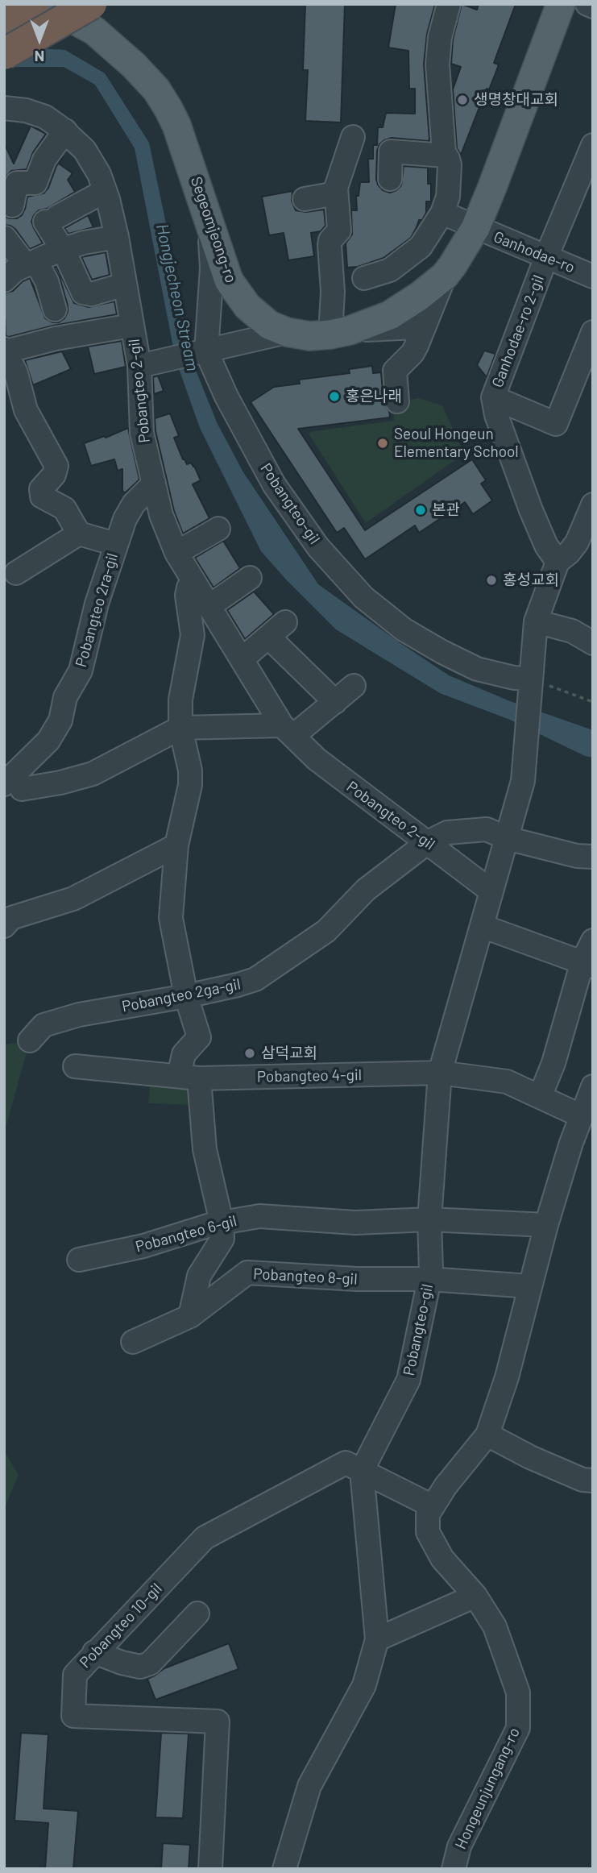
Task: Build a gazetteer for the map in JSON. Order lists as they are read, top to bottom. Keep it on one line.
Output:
{"streets":{"main road":["Segeomjeong-ro"],"street":["Ganhodae-ro","Ganhodae-ro 2-gil","Pobangteo 2-gil","Pobangteo-gil","Pobangteo 2ra-gil","Pobangteo 2ga-gil","Pobangteo 4-gil","Pobangteo 6-gil","Pobangteo 8-gil","Pobangteo 10-gil","Hongeunjungang-ro"]},"crossings":[["Segeomjeong-ro","Ganhodae-ro"],["Segeomjeong-ro","Pobangteo-gil"],["Ganhodae-ro","Ganhodae-ro 2-gil"],["Pobangteo 2-gil","Pobangteo-gil"],["Pobangteo 2-gil","Pobangteo 2ra-gil"],["Pobangteo 2-gil","Pobangteo 2ga-gil"],["Pobangteo-gil","Pobangteo 4-gil"],["Pobangteo-gil","Pobangteo 6-gil"],["Pobangteo-gil","Pobangteo 8-gil"],["Pobangteo-gil","Pobangteo 10-gil"]],"water":["Hongjecheon Stream"],"places":["생명창대교회","홍은나래","Seoul Hongeun Elementary School","본관","홍성교회","삼덕교회"],"north":"bottom"}
